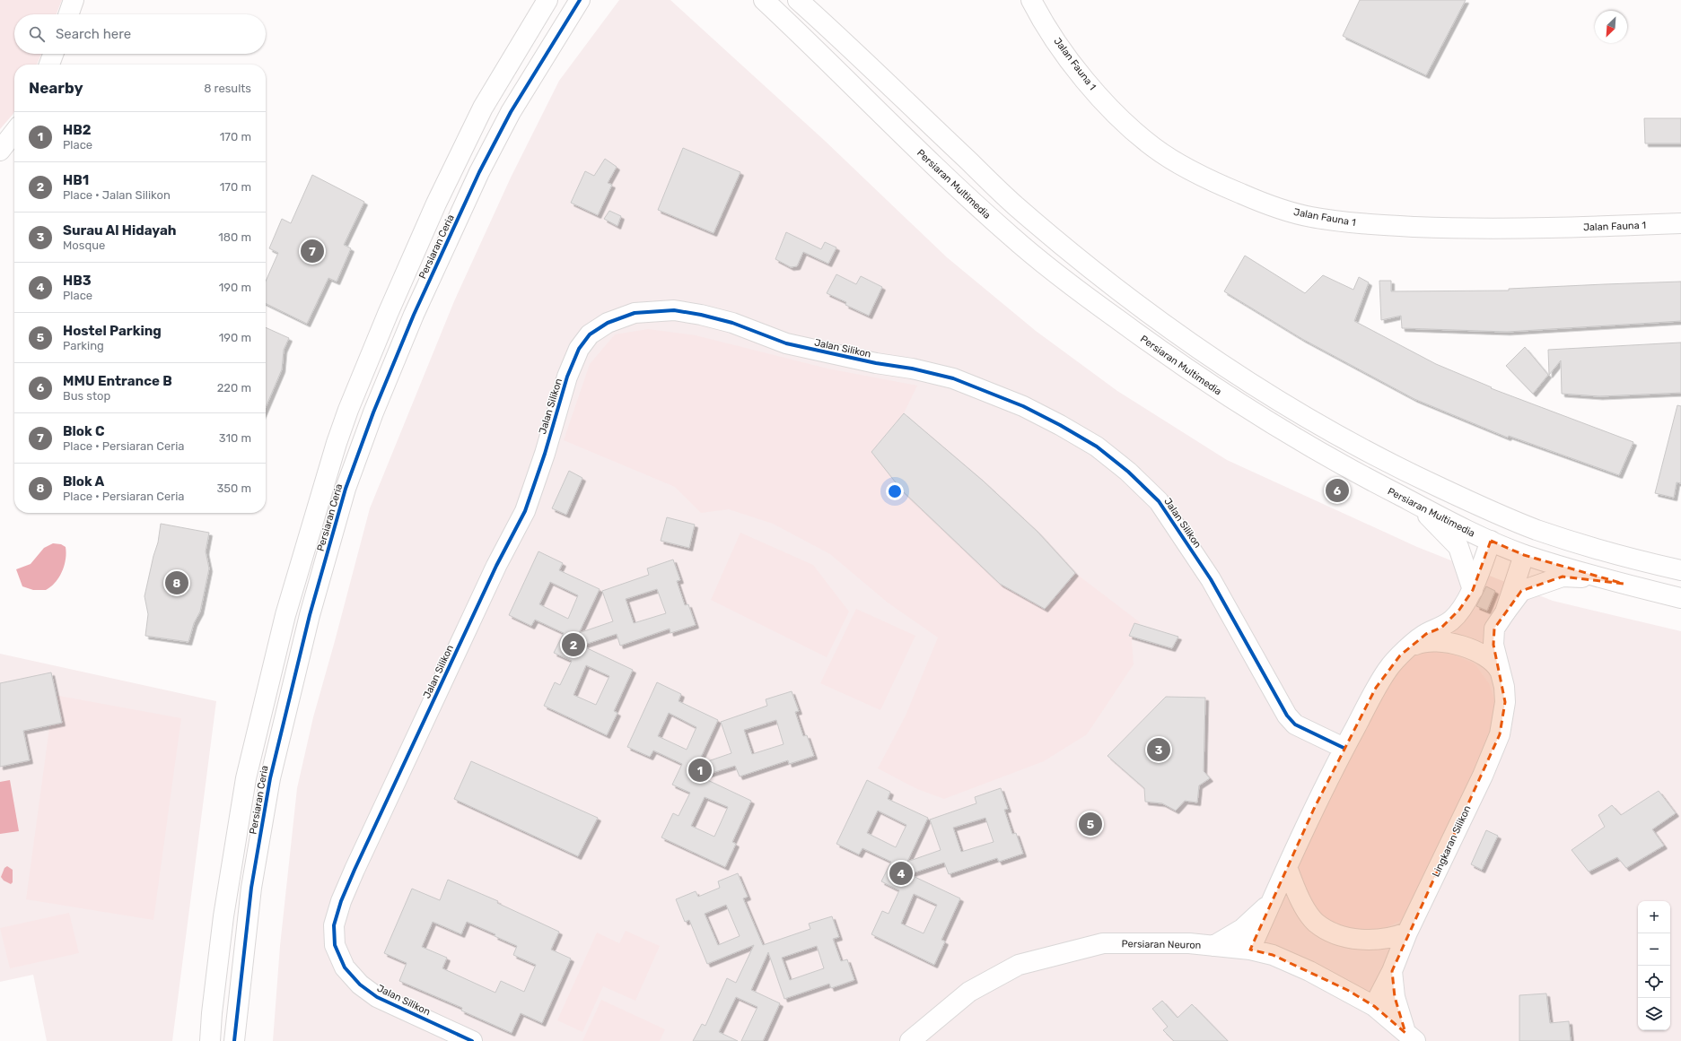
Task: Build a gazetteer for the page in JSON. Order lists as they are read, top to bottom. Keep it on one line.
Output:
{"streets":{"street":["Jalan Fauna 1","Persiaran Multimedia","Persiaran Ceria","Jalan Silikon","Lingkaran Silikon","Persiaran Neuron"]},"crossings":[["Persiaran Multimedia","Lingkaran Silikon"],["Lingkaran Silikon","Persiaran Neuron"]],"north":"bottom left","page":{"search":"Search here","heading":["Nearby","8 results"],"list":[{"mark":"1","name":"HB2","note":"Place","value":"170 m"},{"mark":"2","name":"HB1","note":"Place · Jalan Silikon","value":"170 m"},{"mark":"3","name":"Surau Al Hidayah","note":"Mosque","value":"180 m"},{"mark":"4","name":"HB3","note":"Place","value":"190 m"},{"mark":"5","name":"Hostel Parking","note":"Parking","value":"190 m"},{"mark":"6","name":"MMU Entrance B","note":"Bus stop","value":"220 m"},{"mark":"7","name":"Blok C","note":"Place · Persiaran Ceria","value":"310 m"},{"mark":"8","name":"Blok A","note":"Place · Persiaran Ceria","value":"350 m"}],"pins":["7","6","8","2","3","1","5","4"],"map_buttons":["+","−"]}}
